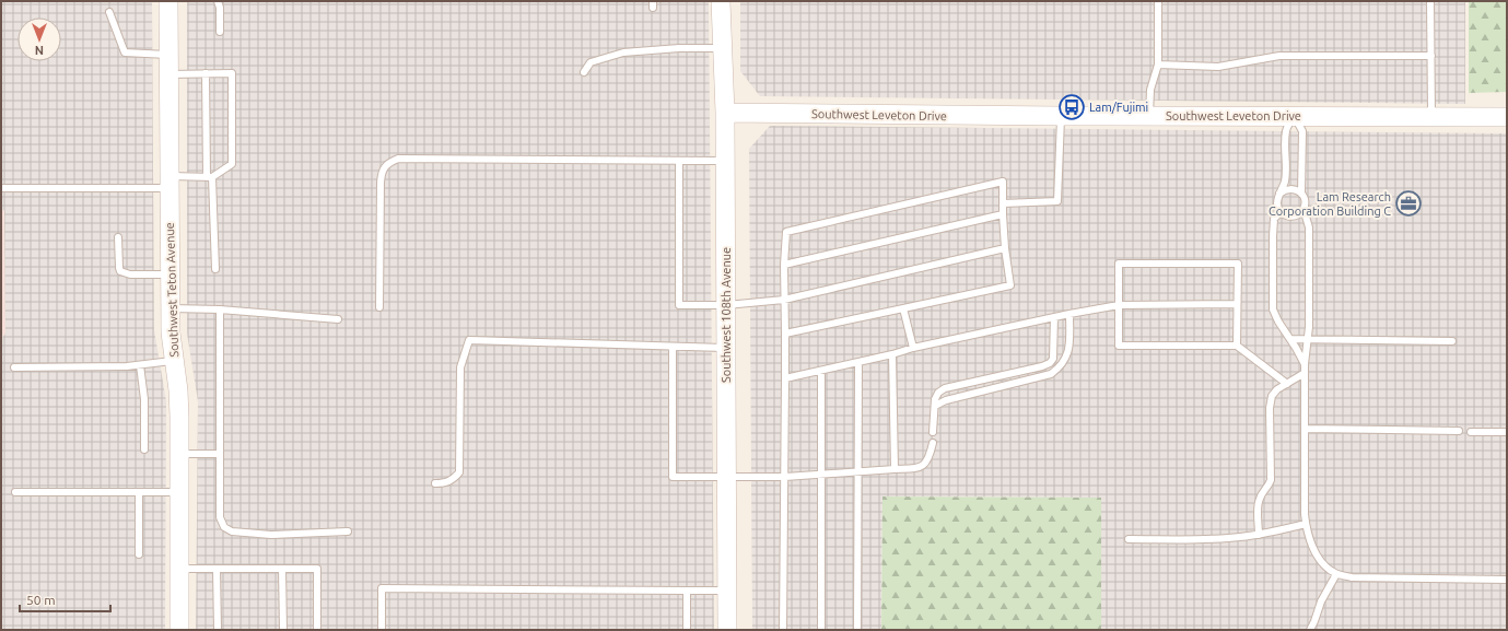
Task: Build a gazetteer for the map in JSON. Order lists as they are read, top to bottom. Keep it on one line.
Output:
{"streets":{"street":["Southwest Leveton Drive","Southwest Teton Avenue","Southwest 108th Avenue"]},"crossings":[["Southwest Leveton Drive","Southwest 108th Avenue"]],"places":{"bus stop":["Lam/Fujimi"],"office":["Lam Research Corporation Building C"]},"scale_bar":"50 m","north":"bottom"}
